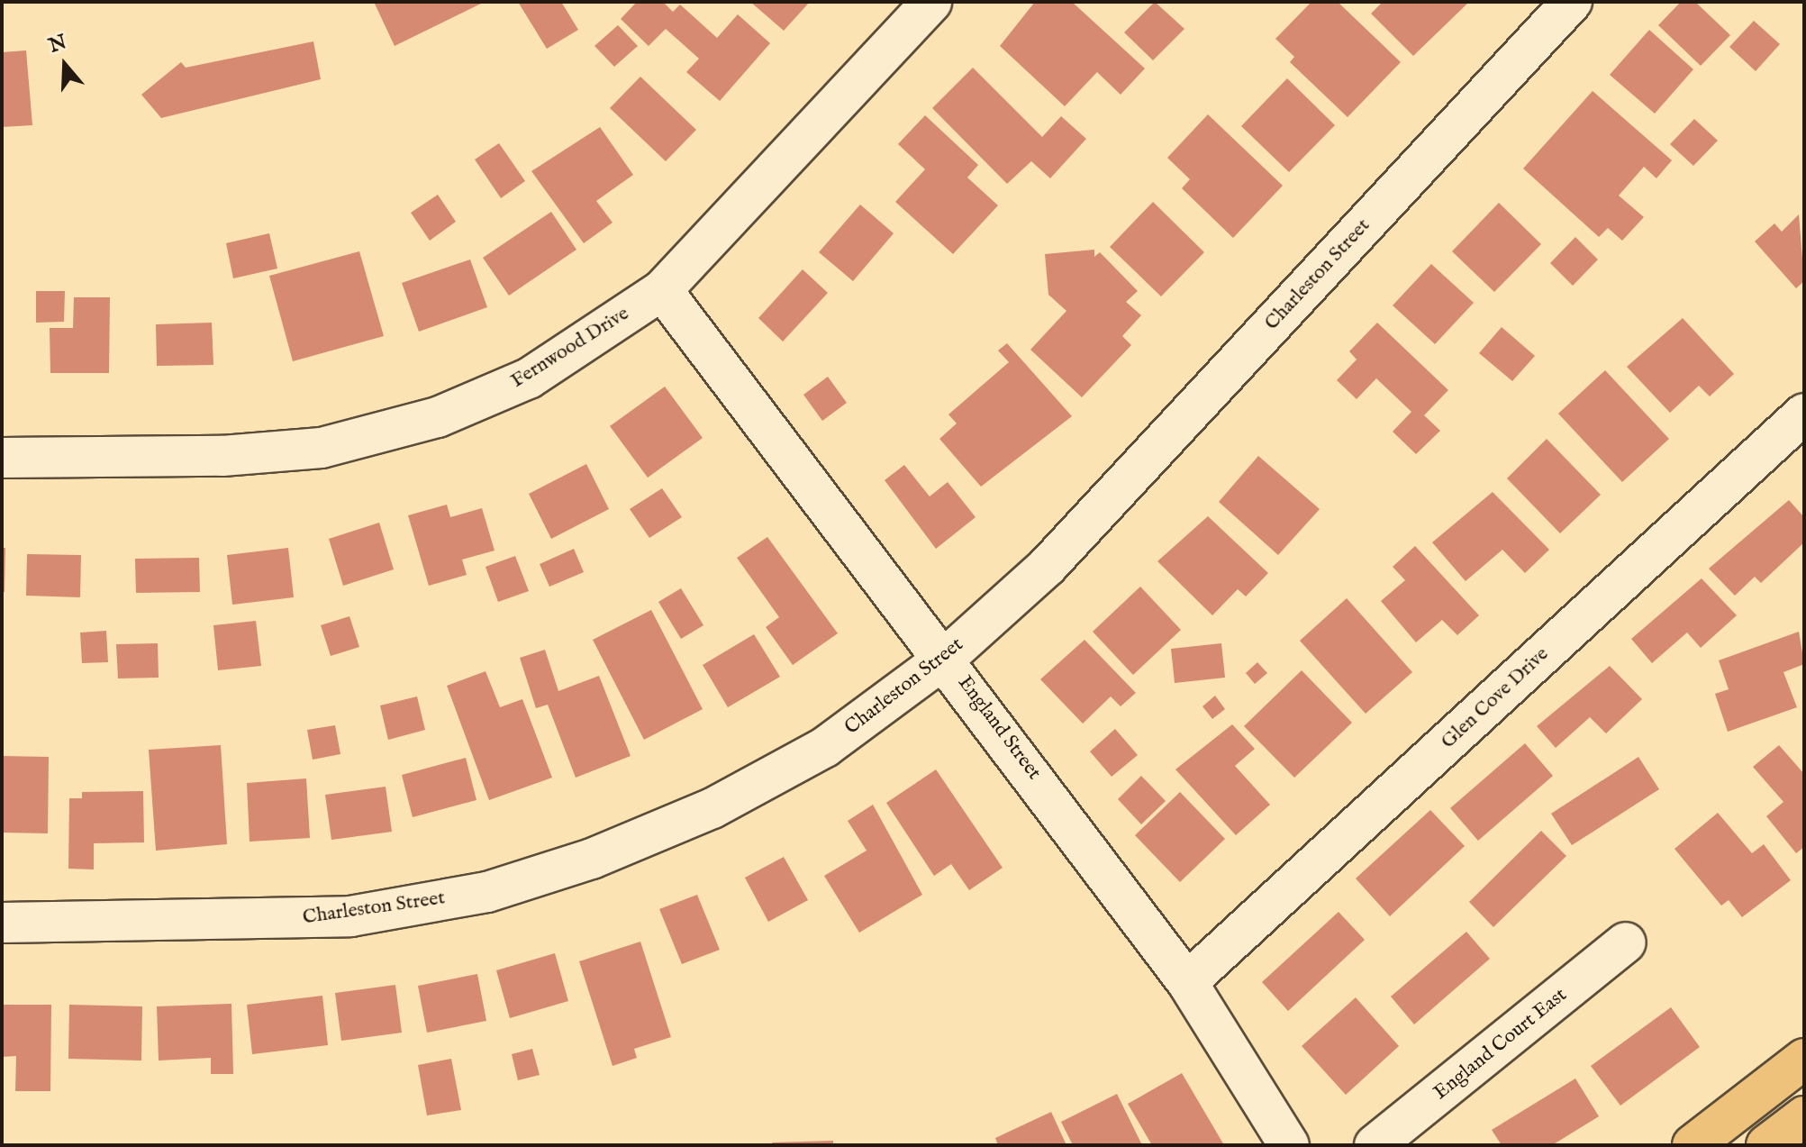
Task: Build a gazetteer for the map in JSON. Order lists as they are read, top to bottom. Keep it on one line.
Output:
{"streets":{"street":["Charleston Street","Fernwood Drive","Glen Cove Drive","England Street","England Court East"]},"crossings":[["Charleston Street","England Street"],["Fernwood Drive","England Street"],["Glen Cove Drive","England Street"]],"north":"top"}
